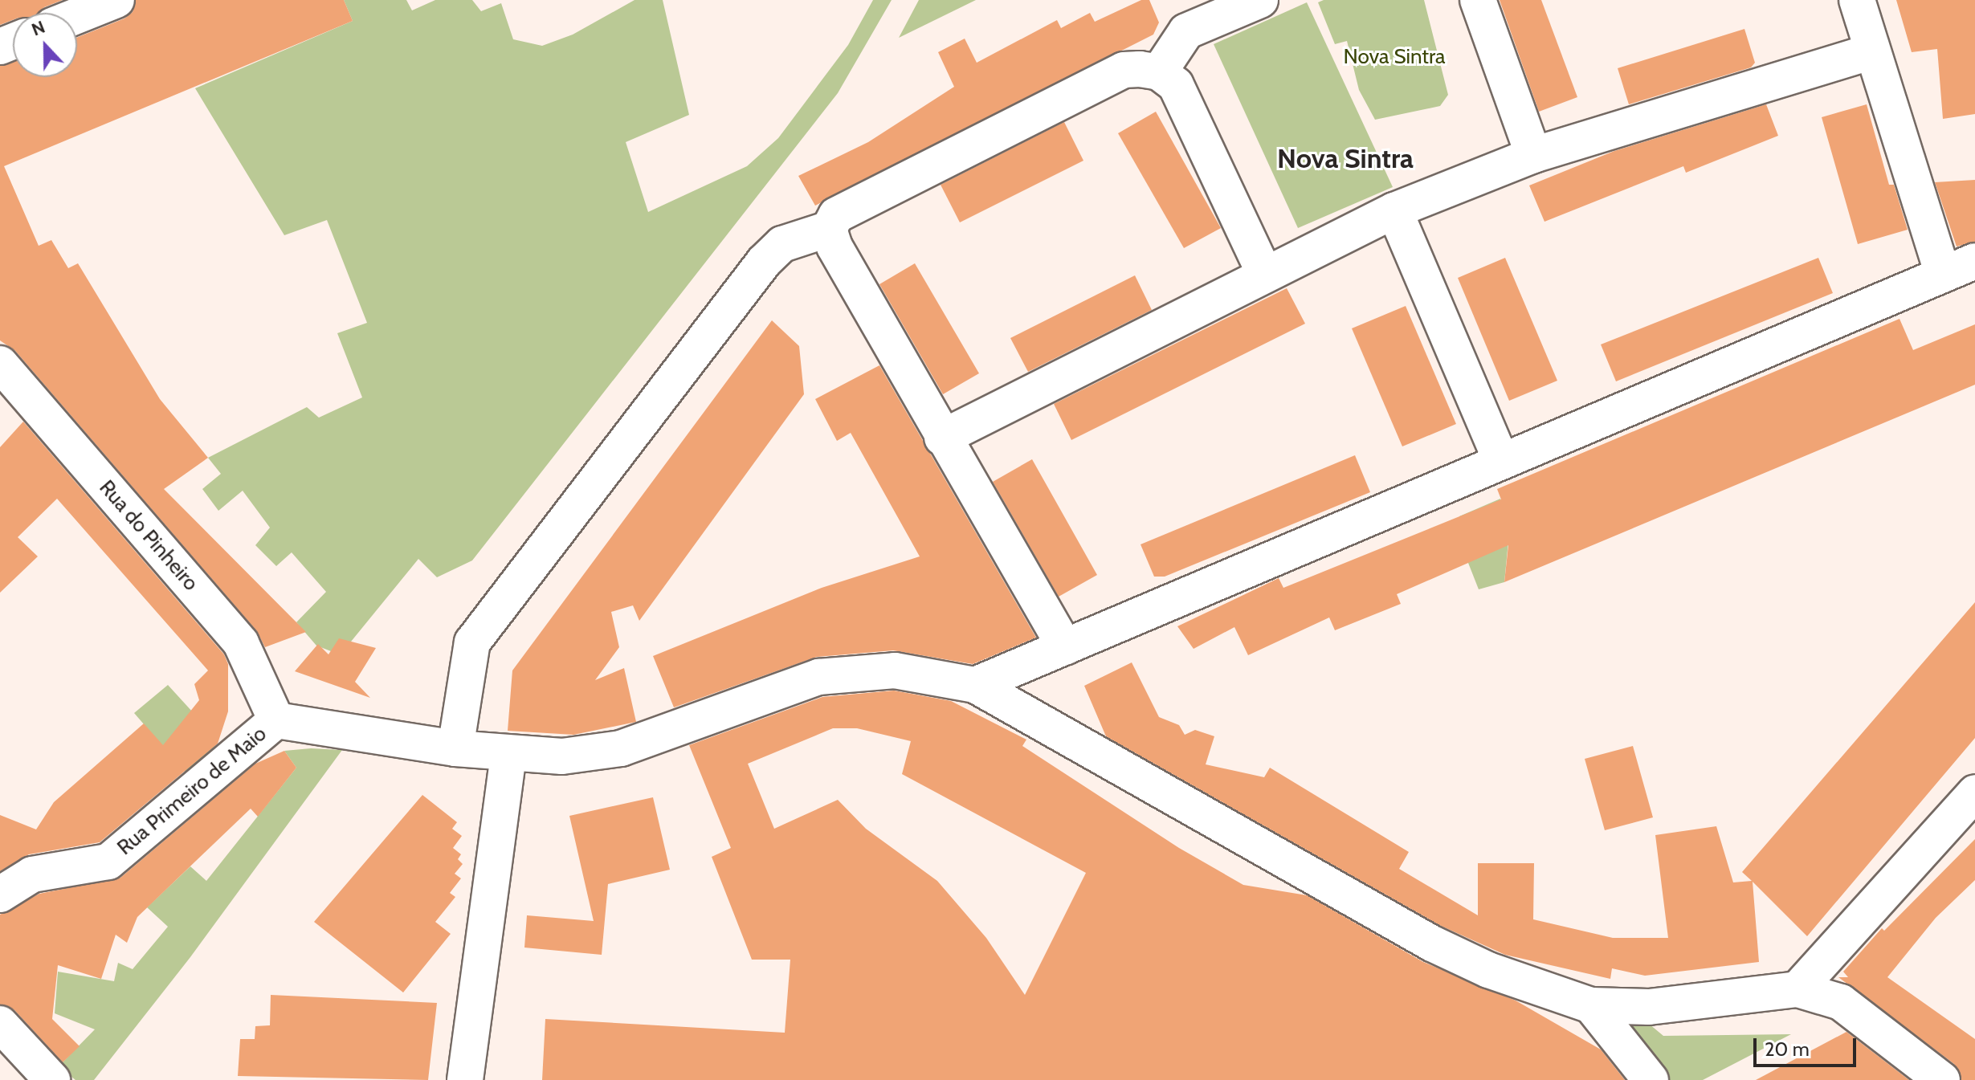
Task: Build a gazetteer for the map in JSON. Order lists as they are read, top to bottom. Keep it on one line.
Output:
{"streets":{"street":["Rua do Pinheiro","Rua Primeiro de Maio"]},"crossings":[["Rua do Pinheiro","Rua Primeiro de Maio"]],"districts":["Nova Sintra"],"parks":["Nova Sintra"],"scale_bar":"20 m","north":"top"}
